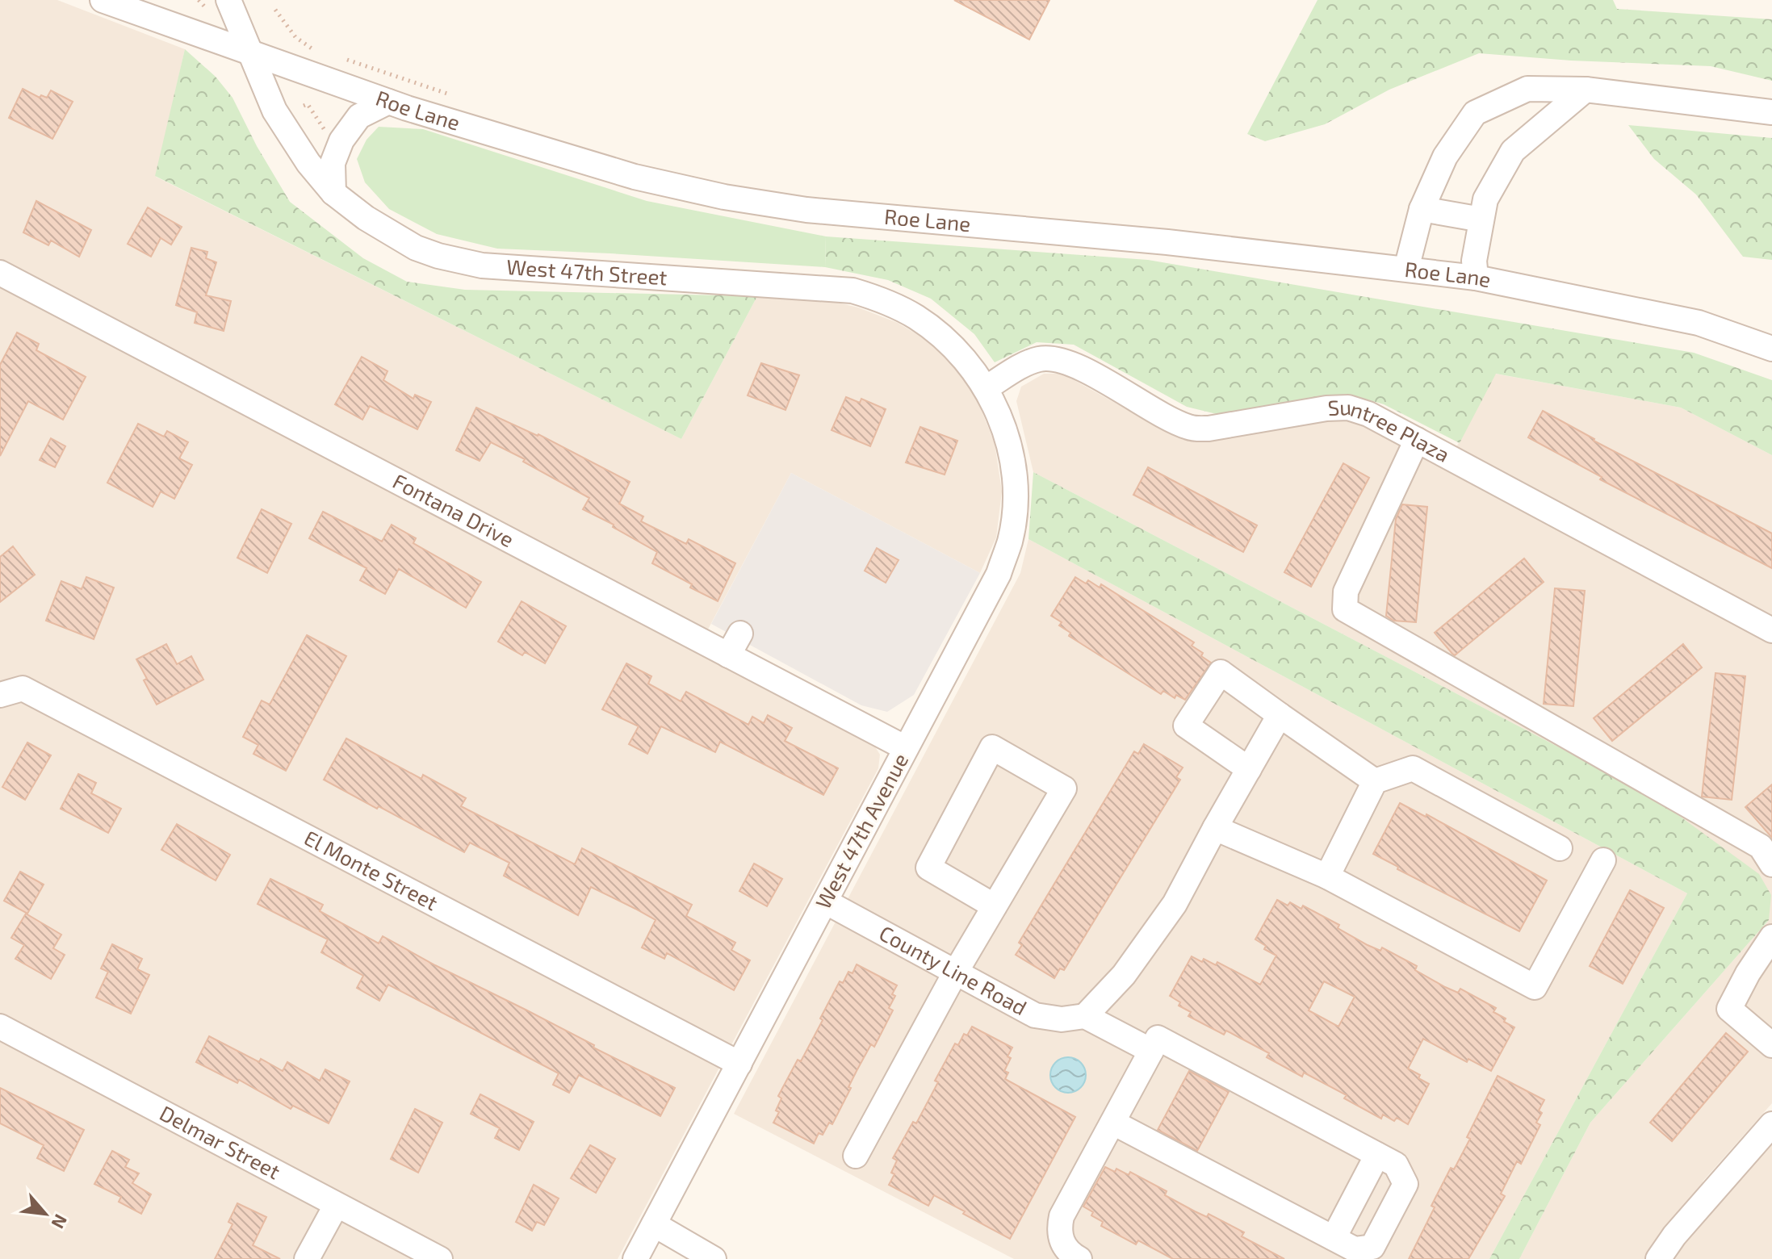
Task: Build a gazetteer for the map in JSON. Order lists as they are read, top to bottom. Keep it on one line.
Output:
{"streets":{"street":["Roe Lane","West 47th Street","Suntree Plaza","Fontana Drive","West 47th Avenue","El Monte Street","County Line Road","Delmar Street"]},"crossings":[["Roe Lane","West 47th Street"],["West 47th Street","Suntree Plaza"],["West 47th Street","West 47th Avenue"],["Suntree Plaza","West 47th Avenue"],["Fontana Drive","West 47th Avenue"],["West 47th Avenue","El Monte Street"],["West 47th Avenue","County Line Road"]],"north":"bottom right"}
